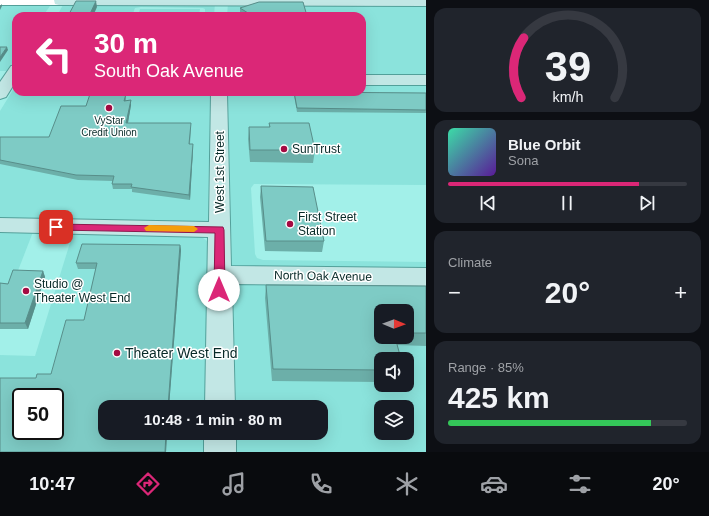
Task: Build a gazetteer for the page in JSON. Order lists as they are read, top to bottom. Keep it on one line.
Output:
{"streets":{"street":["West 1st Street","North Oak Avenue"]},"crossings":[["West 1st Street","North Oak Avenue"]],"places":["VyStar Credit Union","SunTrust","First Street Station","Studio @ Theater West End","Theater West End"],"north":"right","page":{"turn":["30 m","South Oak Avenue"],"song":["Blue Orbit","Sona"],"tile":["Climate",["Range · 85%","425 km"]],"heat":["−","20°","+"],"limit":"50","trip":"10:48 · 1 min · 80 m","tabs":["10:47","20°"],"gauge":["39","km/h"]}}
